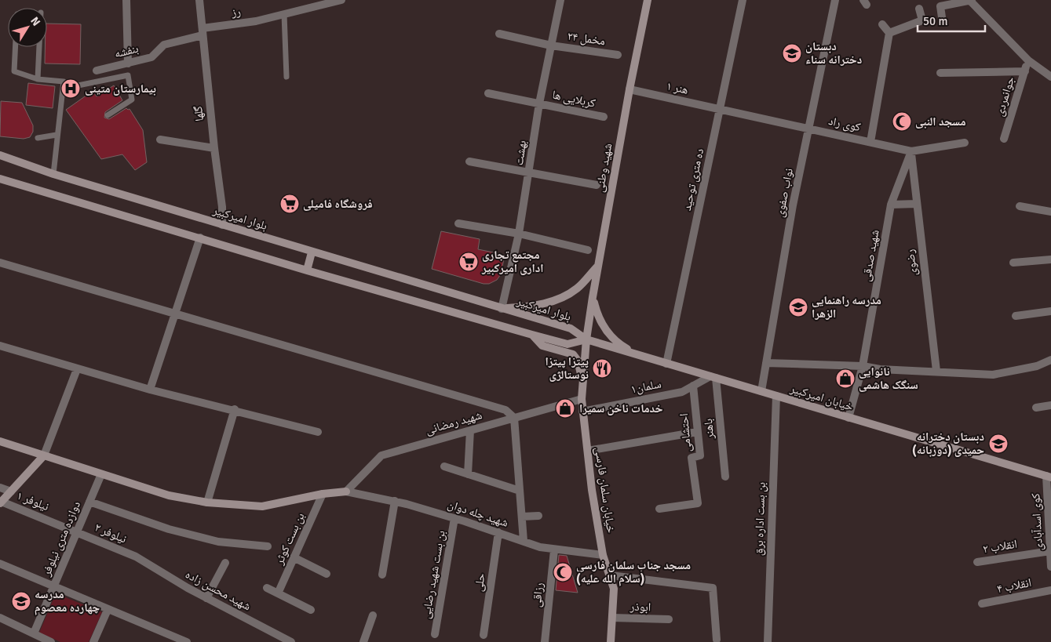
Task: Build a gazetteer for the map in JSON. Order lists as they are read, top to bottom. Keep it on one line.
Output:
{"streets":{"main road":["شهید وطنی","بلوار امیرکبیر","خیابان امیرکبیر","خیابان سلمان فارسی"],"street":["رز","مخمل ۲۴","بنفشه","هنر ۱","جوانمردی","کربلایی ها","گلها","کوی راد","بهشت","ده متری توحید","نواب صفوی","شهید صدقی","رضوی","سلمان۱","شهید رمضانی","باهنر","احتشامی","نیلوفر ۱","شهید چله دوان","بن بست اداره برق","کوی اسدآبادی","نیلوفر ۲","دوازده متری نیلوفر","بن بست کوثر","انقلاب ۲","بن بست شهید رضایی","حلی","انقلاب ۴","شهید محسن زاده","رزاقی","ابوذر"]},"crossings":[["رز","بنفشه"],["رز","گلها"],["مخمل ۲۴","بهشت"],["بنفشه","گلها"],["هنر ۱","کوی راد"],["هنر ۱","شهید وطنی"],["هنر ۱","ده متری توحید"],["کربلایی ها","بهشت"],["گلها","بلوار امیرکبیر"],["کوی راد","ده متری توحید"],["کوی راد","نواب صفوی"],["کوی راد","شهید صدقی"],["کوی راد","رضوی"],["بهشت","بلوار امیرکبیر"],["شهید وطنی","بلوار امیرکبیر"],["شهید وطنی","خیابان امیرکبیر"],["شهید وطنی","خیابان سلمان فارسی"],["ده متری توحید","خیابان امیرکبیر"],["نواب صفوی","خیابان امیرکبیر"],["بلوار امیرکبیر","خیابان امیرکبیر"],["بلوار امیرکبیر","خیابان سلمان فارسی"],["شهید صدقی","رضوی"],["شهید صدقی","خیابان امیرکبیر"],["سلمان۱","خیابان امیرکبیر"],["سلمان۱","باهنر"],["سلمان۱","احتشامی"],["سلمان۱","خیابان سلمان فارسی"],["خیابان امیرکبیر","باهنر"],["خیابان امیرکبیر","خیابان سلمان فارسی"],["خیابان امیرکبیر","بن بست اداره برق"],["خیابان امیرکبیر","کوی اسدآبادی"],["شهید رمضانی","خیابان سلمان فارسی"],["شهید رمضانی","شهید چله دوان"],["خیابان سلمان فارسی","شهید چله دوان"],["خیابان سلمان فارسی","ابوذر"],["نیلوفر ۱","نیلوفر ۲"],["نیلوفر ۱","دوازده متری نیلوفر"],["شهید چله دوان","بن بست شهید رضایی"],["شهید چله دوان","حلی"],["شهید چله دوان","رزاقی"],["کوی اسدآبادی","انقلاب ۲"],["نیلوفر ۲","دوازده متری نیلوفر"],["نیلوفر ۲","شهید محسن زاده"]],"places":{"school or university":["دبستان دخترانه سناء","مدرسه راهنمایی الزهرا","دبستان دخترانه حمیدی (دوزبانه)","مدرسه چهارده معصوم"],"hospital":["بیمارستان متینی"],"mosque":["مسجد النبی","مسجد جناب سلمان فارسی (سلام الله علیه)"],"supermarket":["فروشگاه فامیلی","مجتمع تجاری اداری امیرکبیر"],"restaurant":["پیتزا پیتزا نوستالژی"],"shop":["نانوایی سنگک هاشمی","خدمات ناخن سمیرا"]},"scale_bar":"50 m","north":"top right"}
